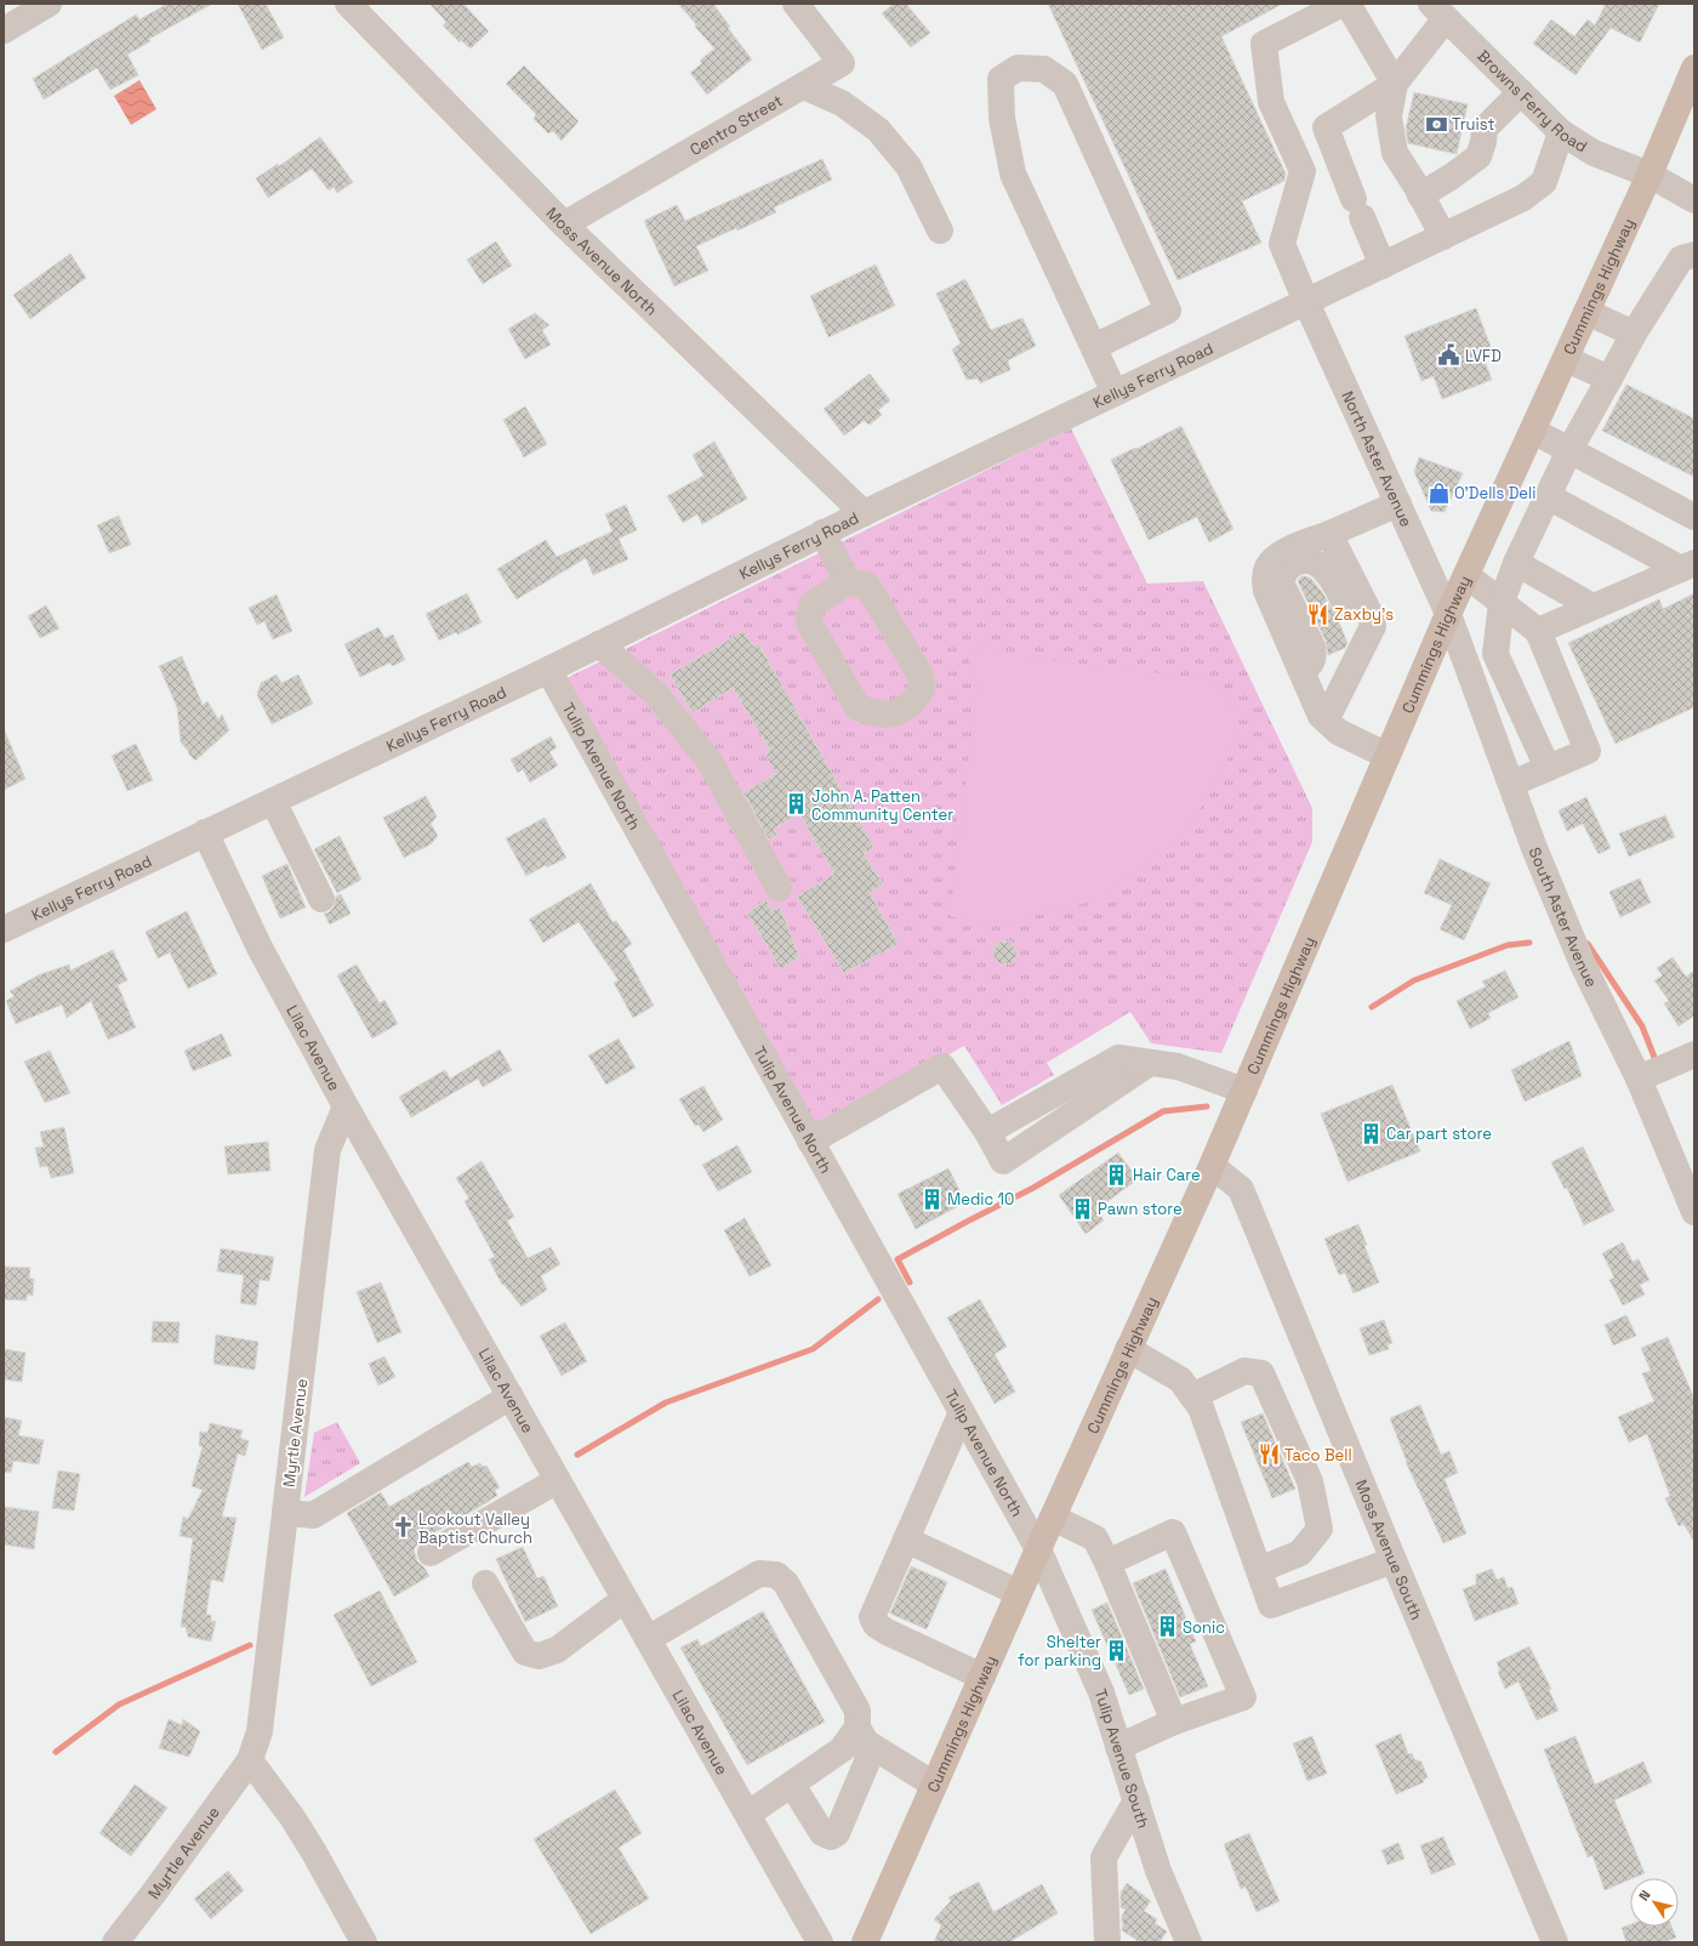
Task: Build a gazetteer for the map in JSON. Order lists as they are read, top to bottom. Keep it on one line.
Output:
{"streets":{"main road":["Cummings Highway"],"street":["Browns Ferry Road","Centro Street","Moss Avenue North","Kellys Ferry Road","North Aster Avenue","Tulip Avenue North","South Aster Avenue","Lilac Avenue","Myrtle Avenue","Moss Avenue South","Tulip Avenue South"]},"crossings":[["Browns Ferry Road","Cummings Highway"],["Browns Ferry Road","Kellys Ferry Road"],["Centro Street","Moss Avenue North"],["Moss Avenue North","Kellys Ferry Road"],["Cummings Highway","North Aster Avenue"],["Cummings Highway","Tulip Avenue North"],["Cummings Highway","South Aster Avenue"],["Cummings Highway","Moss Avenue South"],["Cummings Highway","Tulip Avenue South"],["Kellys Ferry Road","North Aster Avenue"],["Kellys Ferry Road","Tulip Avenue North"],["Kellys Ferry Road","Lilac Avenue"],["North Aster Avenue","South Aster Avenue"],["Tulip Avenue North","Tulip Avenue South"],["Lilac Avenue","Myrtle Avenue"]],"places":{"bank":["Truist"],"public building":["LVFD"],"shop":["O'Dells Deli"],"restaurant":["Zaxby's","Taco Bell"],"building":["John A. Patten Community Center","Car part store","Hair Care","Medic 10","Pawn store","Sonic","Shelter for parking"],"church":["Lookout Valley Baptist Church"]},"north":"top left"}
